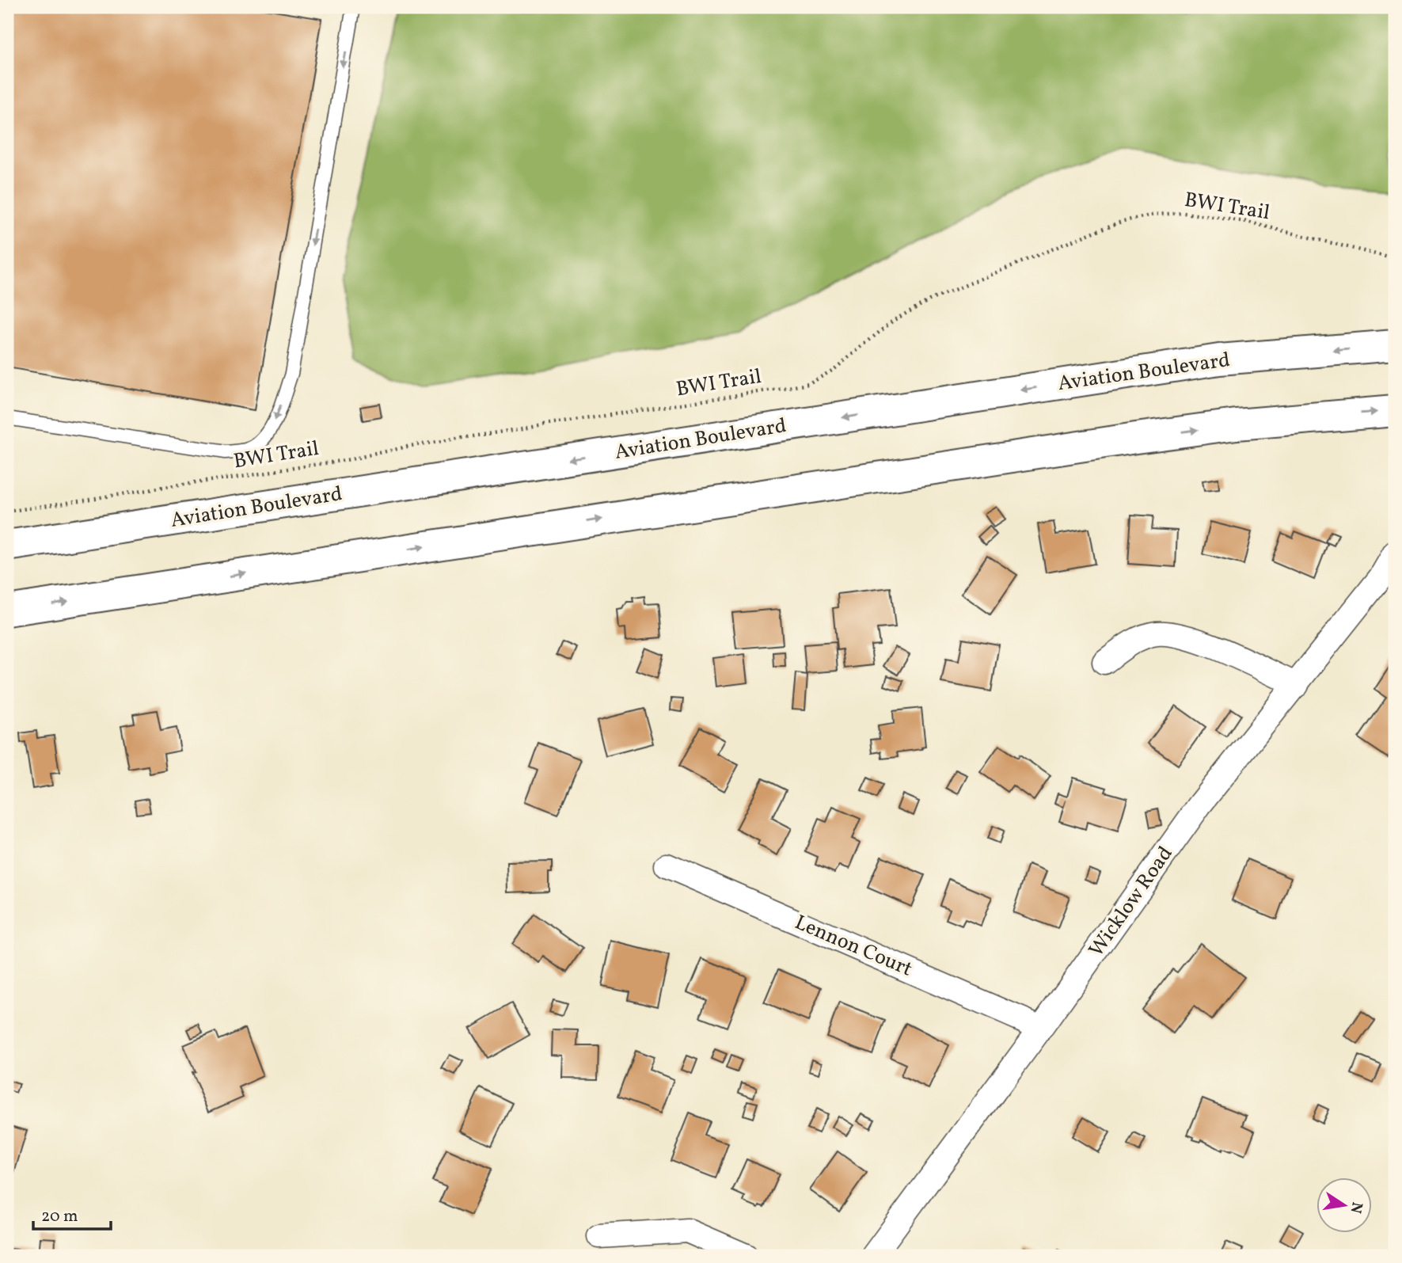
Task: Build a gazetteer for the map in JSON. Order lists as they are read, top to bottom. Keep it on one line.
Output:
{"streets":{"main road":["Aviation Boulevard"],"street":["Wicklow Road","Lennon Court"],"path":["BWI Trail"]},"crossings":[["Wicklow Road","Lennon Court"]],"scale_bar":"20 m","north":"right"}
